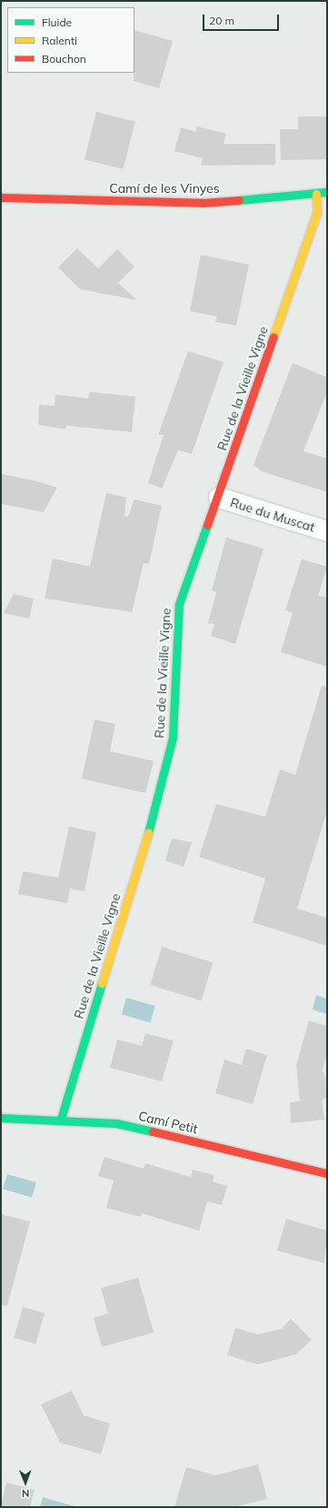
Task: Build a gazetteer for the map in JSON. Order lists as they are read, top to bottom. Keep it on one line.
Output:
{"streets":{"street":["Camí de les Vinyes","Rue de la Vieille Vigne","Rue du Muscat","Camí Petit"]},"crossings":[["Camí de les Vinyes","Rue de la Vieille Vigne"],["Rue de la Vieille Vigne","Rue du Muscat"],["Rue de la Vieille Vigne","Camí Petit"]],"legend":["Fluide","Ralenti","Bouchon"],"scale_bar":"20 m","north":"bottom"}
